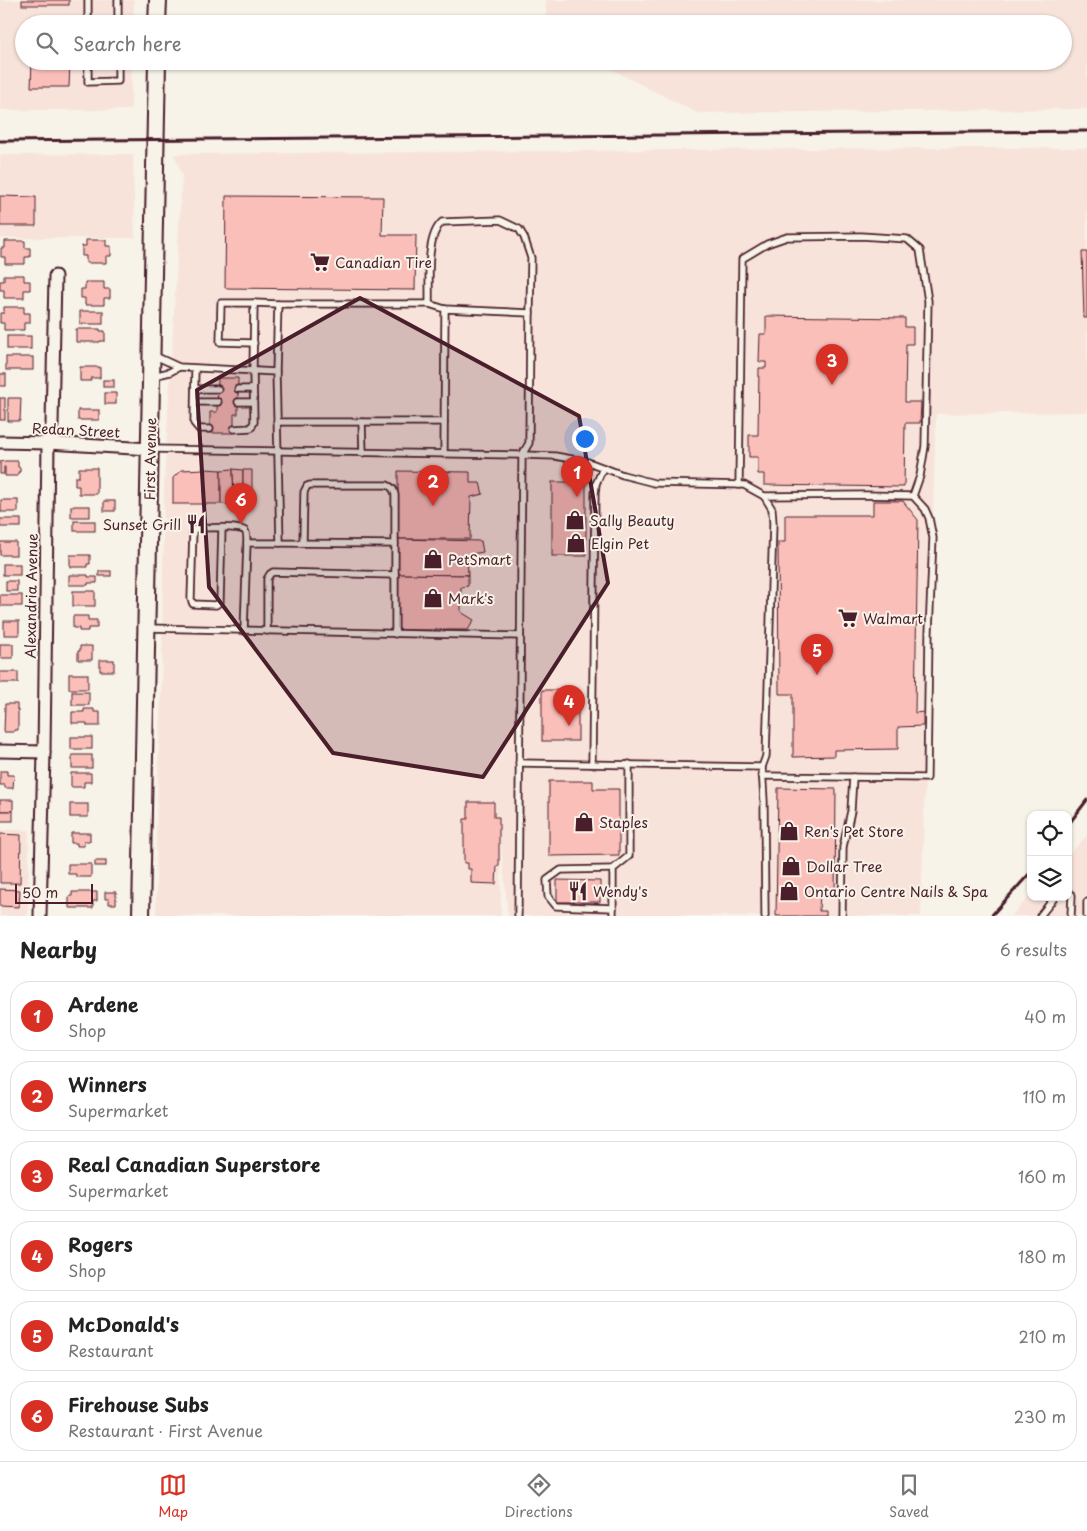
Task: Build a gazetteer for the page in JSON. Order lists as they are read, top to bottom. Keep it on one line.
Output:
{"streets":{"main road":["First Avenue"],"street":["Redan Street","Alexandria Avenue"]},"crossings":[["Redan Street","First Avenue"],["Redan Street","Alexandria Avenue"]],"places":{"supermarket":["Canadian Tire","Walmart"],"shop":["Sally Beauty","Elgin Pet","PetSmart","Mark's","Staples","Ren's Pet Store","Dollar Tree","Ontario Centre Nails & Spa"],"restaurant":["Sunset Grill","Wendy's"]},"scale_bar":"50 m","page":{"search":"Search here","pins":["3","1","2","6","5","4"],"scale":"50 m","heading":["Nearby","6 results"],"list":[{"mark":"1","name":"Ardene","note":"Shop","value":"40 m"},{"mark":"2","name":"Winners","note":"Supermarket","value":"110 m"},{"mark":"3","name":"Real Canadian Superstore","note":"Supermarket","value":"160 m"},{"mark":"4","name":"Rogers","note":"Shop","value":"180 m"},{"mark":"5","name":"McDonald's","note":"Restaurant","value":"210 m"},{"mark":"6","name":"Firehouse Subs","note":"Restaurant · First Avenue","value":"230 m"}],"nav":["Map","Directions","Saved"]}}
